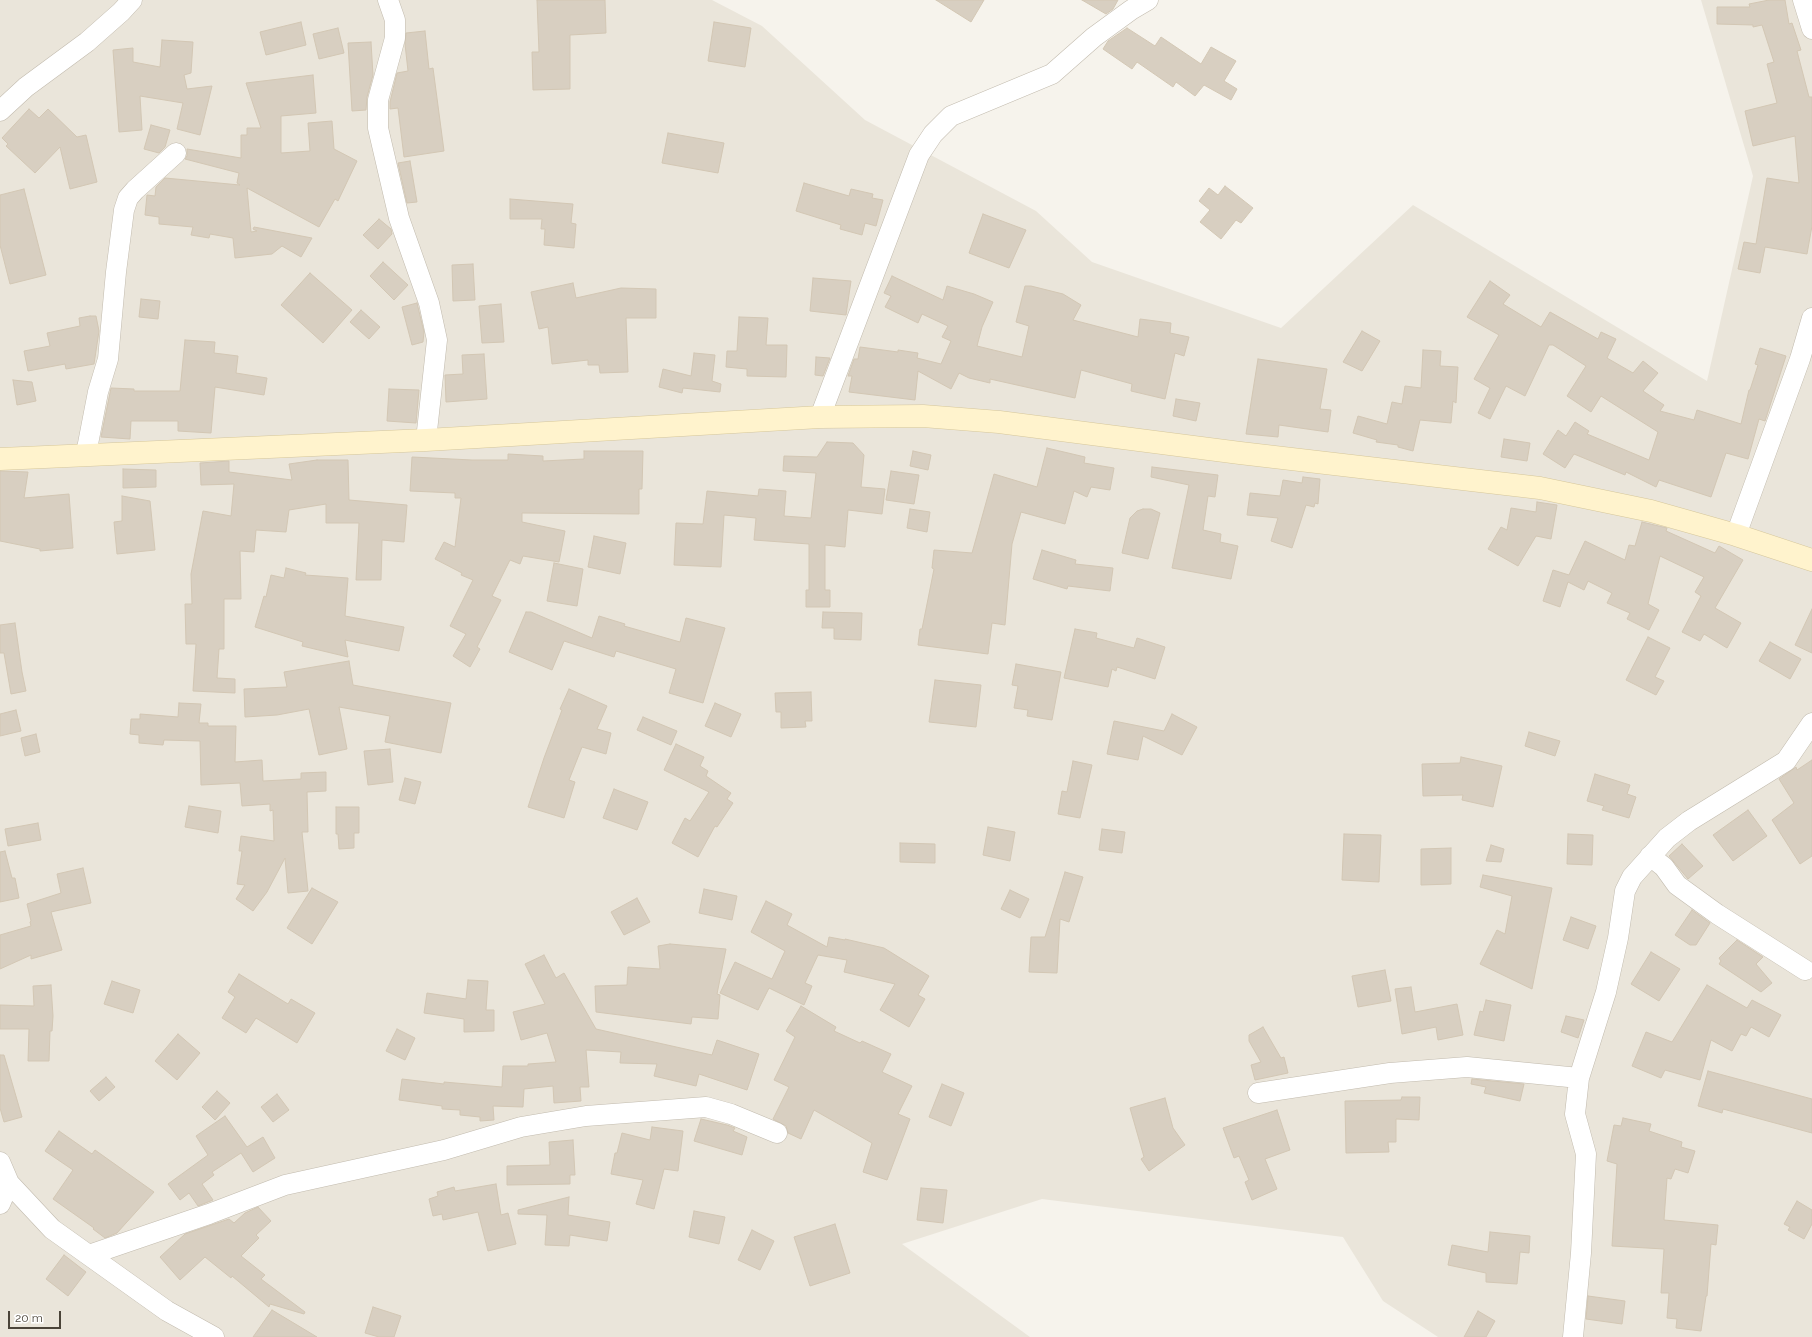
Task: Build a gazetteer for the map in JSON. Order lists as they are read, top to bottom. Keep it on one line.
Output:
{"scale_bar":"20 m"}
